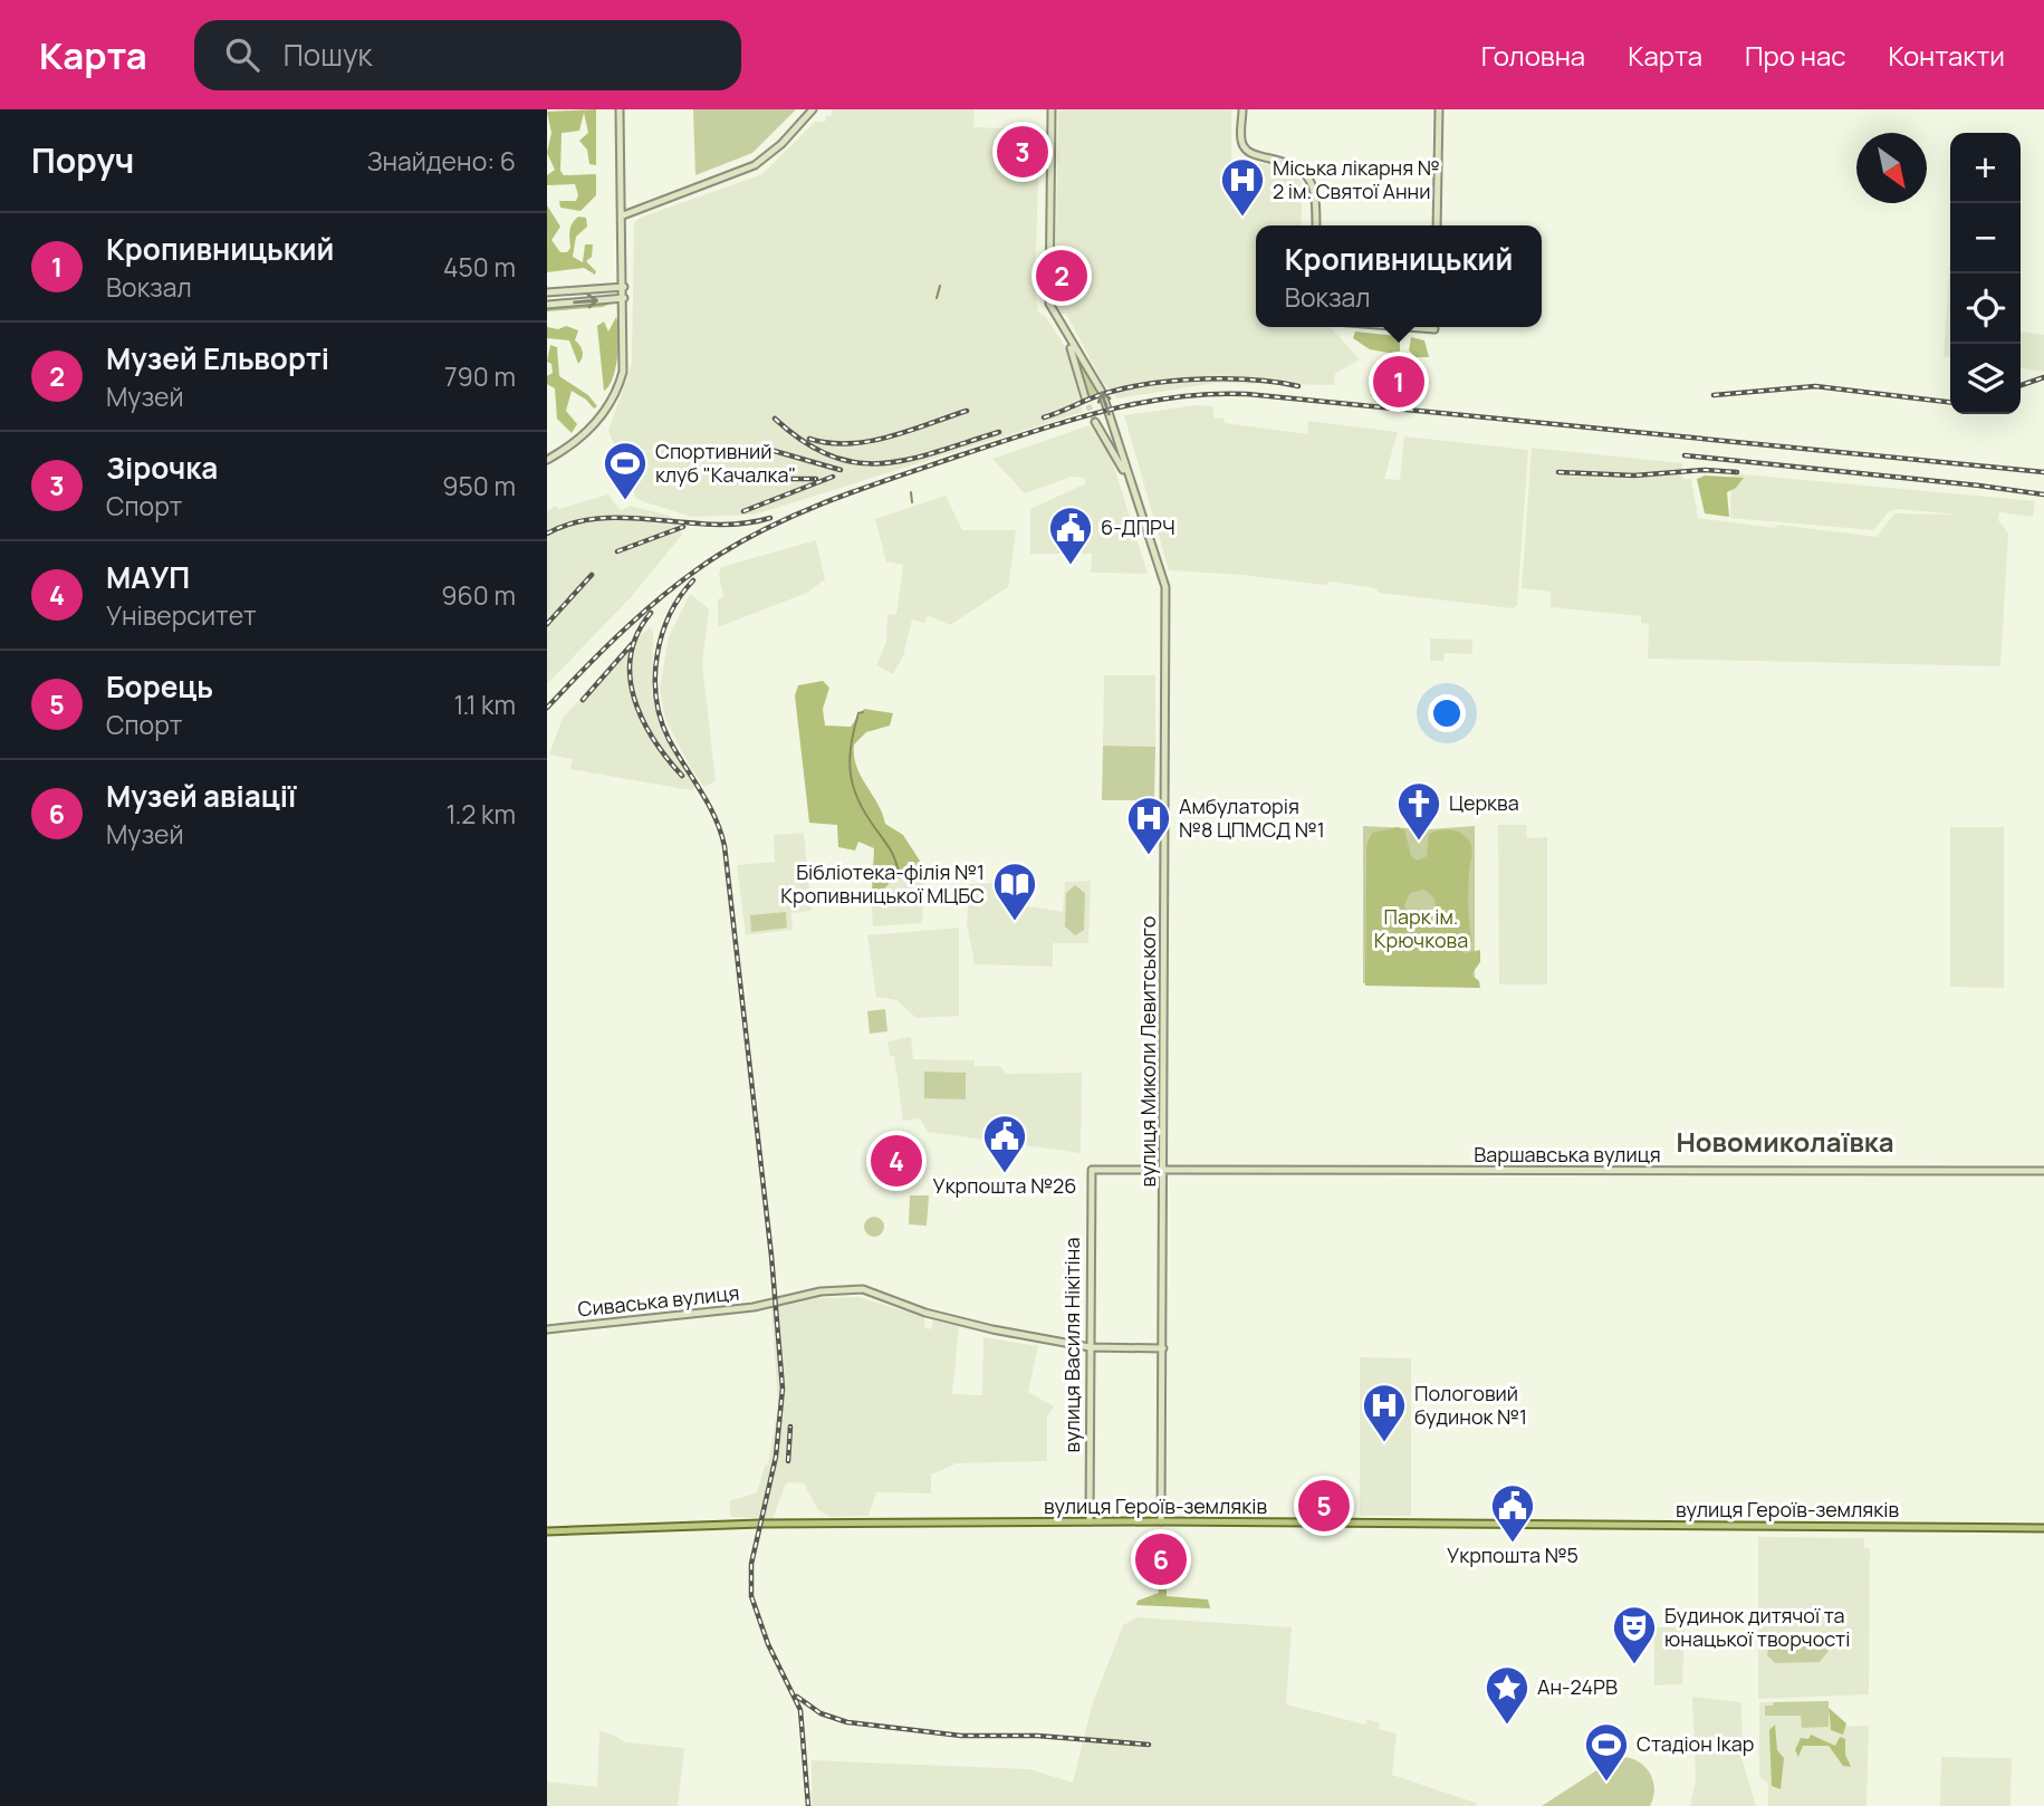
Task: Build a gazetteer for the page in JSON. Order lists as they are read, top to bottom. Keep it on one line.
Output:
{"streets":{"main road":["вулиця Героїв-земляків"],"street":["вулиця Миколи Левитського","Варшавська вулиця","Сиваська вулиця","вулиця Василя Нікітіна"]},"crossings":[["вулиця Миколи Левитського","Варшавська вулиця"],["вулиця Миколи Левитського","Сиваська вулиця"],["вулиця Миколи Левитського","вулиця Героїв-земляків"],["Варшавська вулиця","вулиця Василя Нікітіна"],["Сиваська вулиця","вулиця Василя Нікітіна"],["вулиця Василя Нікітіна","вулиця Героїв-земляків"]],"districts":["Новомиколаївка"],"parks":["Парк ім. Крючкова"],"places":{"hospital":["Міська лікарня № 2 ім. Святої Анни","Амбулаторія №8 ЦПМСД №1","Пологовий будинок №1"],"sports":["Спортивний клуб \"Качалка\"","Стадіон Ікар"],"public building":["6-ДПРЧ","Укрпошта №26","Укрпошта №5"],"church":["Церква"],"library":["Бібліотека-філія №1 Кропивницької МЦБС"],"theatre":["Будинок дитячої та юнацької творчості"],"place":["Ан-24РВ"]},"north":"bottom right","page":{"header":"Карта","search":"Пошук","nav":["Головна","Карта","Про нас","Контакти"],"heading":["Поруч","Знайдено: 6"],"pins":["3","2","1","4","5","6"],"map_buttons":["+","−"],"list":[{"mark":"1","name":"Кропивницький","note":"Вокзал","value":"450 m"},{"mark":"2","name":"Музей Ельворті","note":"Музей","value":"790 m"},{"mark":"3","name":"Зірочка","note":"Спорт","value":"950 m"},{"mark":"4","name":"МАУП","note":"Університет","value":"960 m"},{"mark":"5","name":"Борець","note":"Спорт","value":"1.1 km"},{"mark":"6","name":"Музей авіації","note":"Музей","value":"1.2 km"}],"popup":["Кропивницький","Вокзал"]}}
